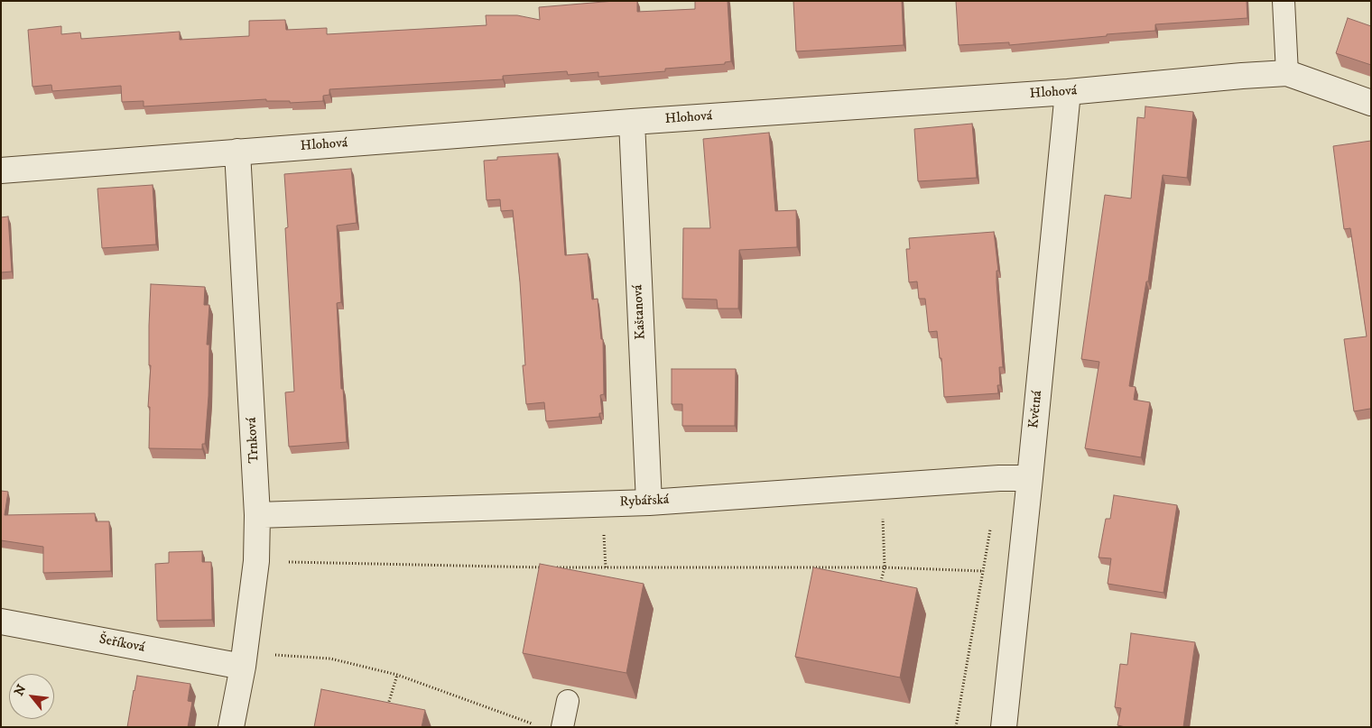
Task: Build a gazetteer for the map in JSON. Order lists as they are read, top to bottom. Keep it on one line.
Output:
{"streets":{"street":["Hlohová","Kaštanová","Květná","Trnková","Rybářská","Šeříková"]},"crossings":[["Hlohová","Kaštanová"],["Hlohová","Květná"],["Hlohová","Trnková"],["Kaštanová","Rybářská"],["Květná","Rybářská"],["Trnková","Rybářská"],["Trnková","Šeříková"]],"north":"top left"}
